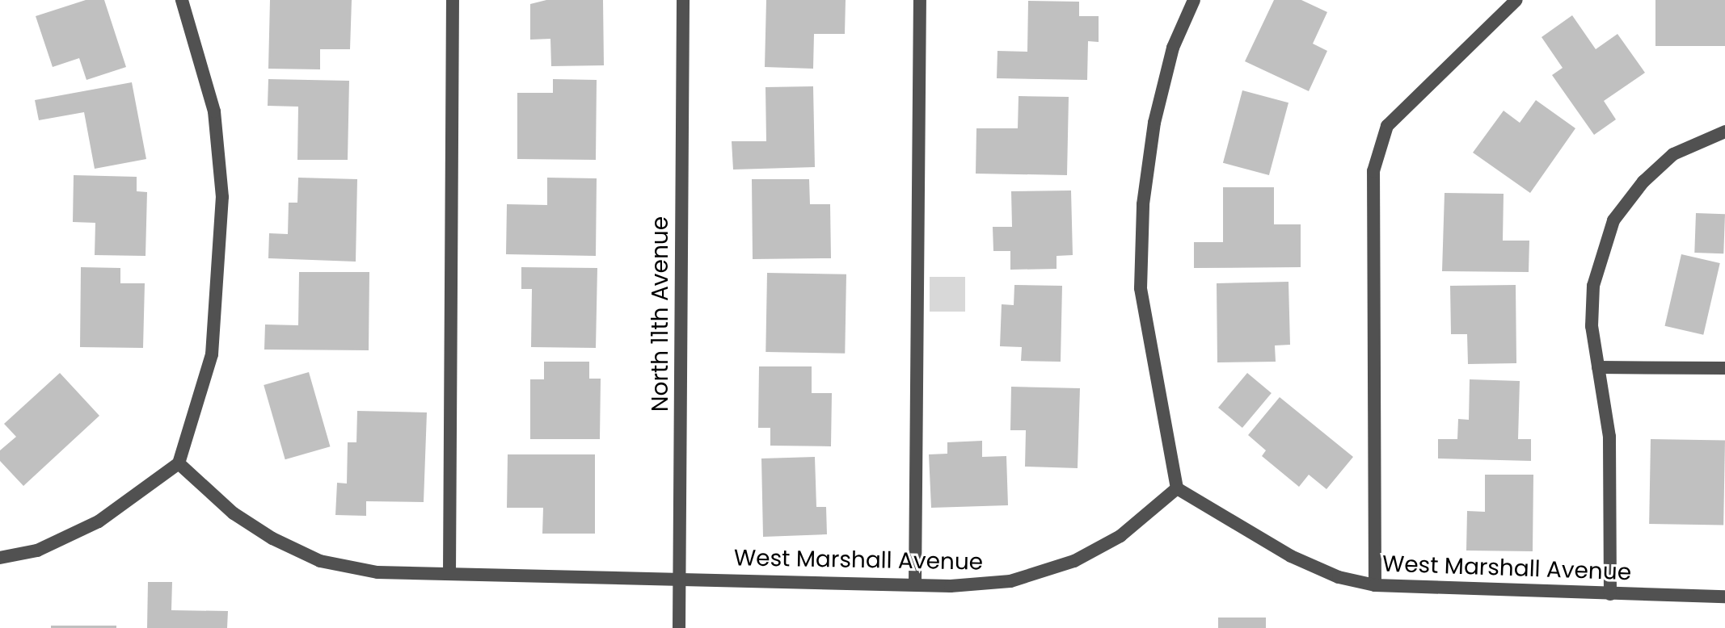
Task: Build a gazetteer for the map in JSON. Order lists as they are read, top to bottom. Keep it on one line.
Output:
{"streets":{"street":["North 11th Avenue","West Marshall Avenue"]},"crossings":[["North 11th Avenue","West Marshall Avenue"]]}
